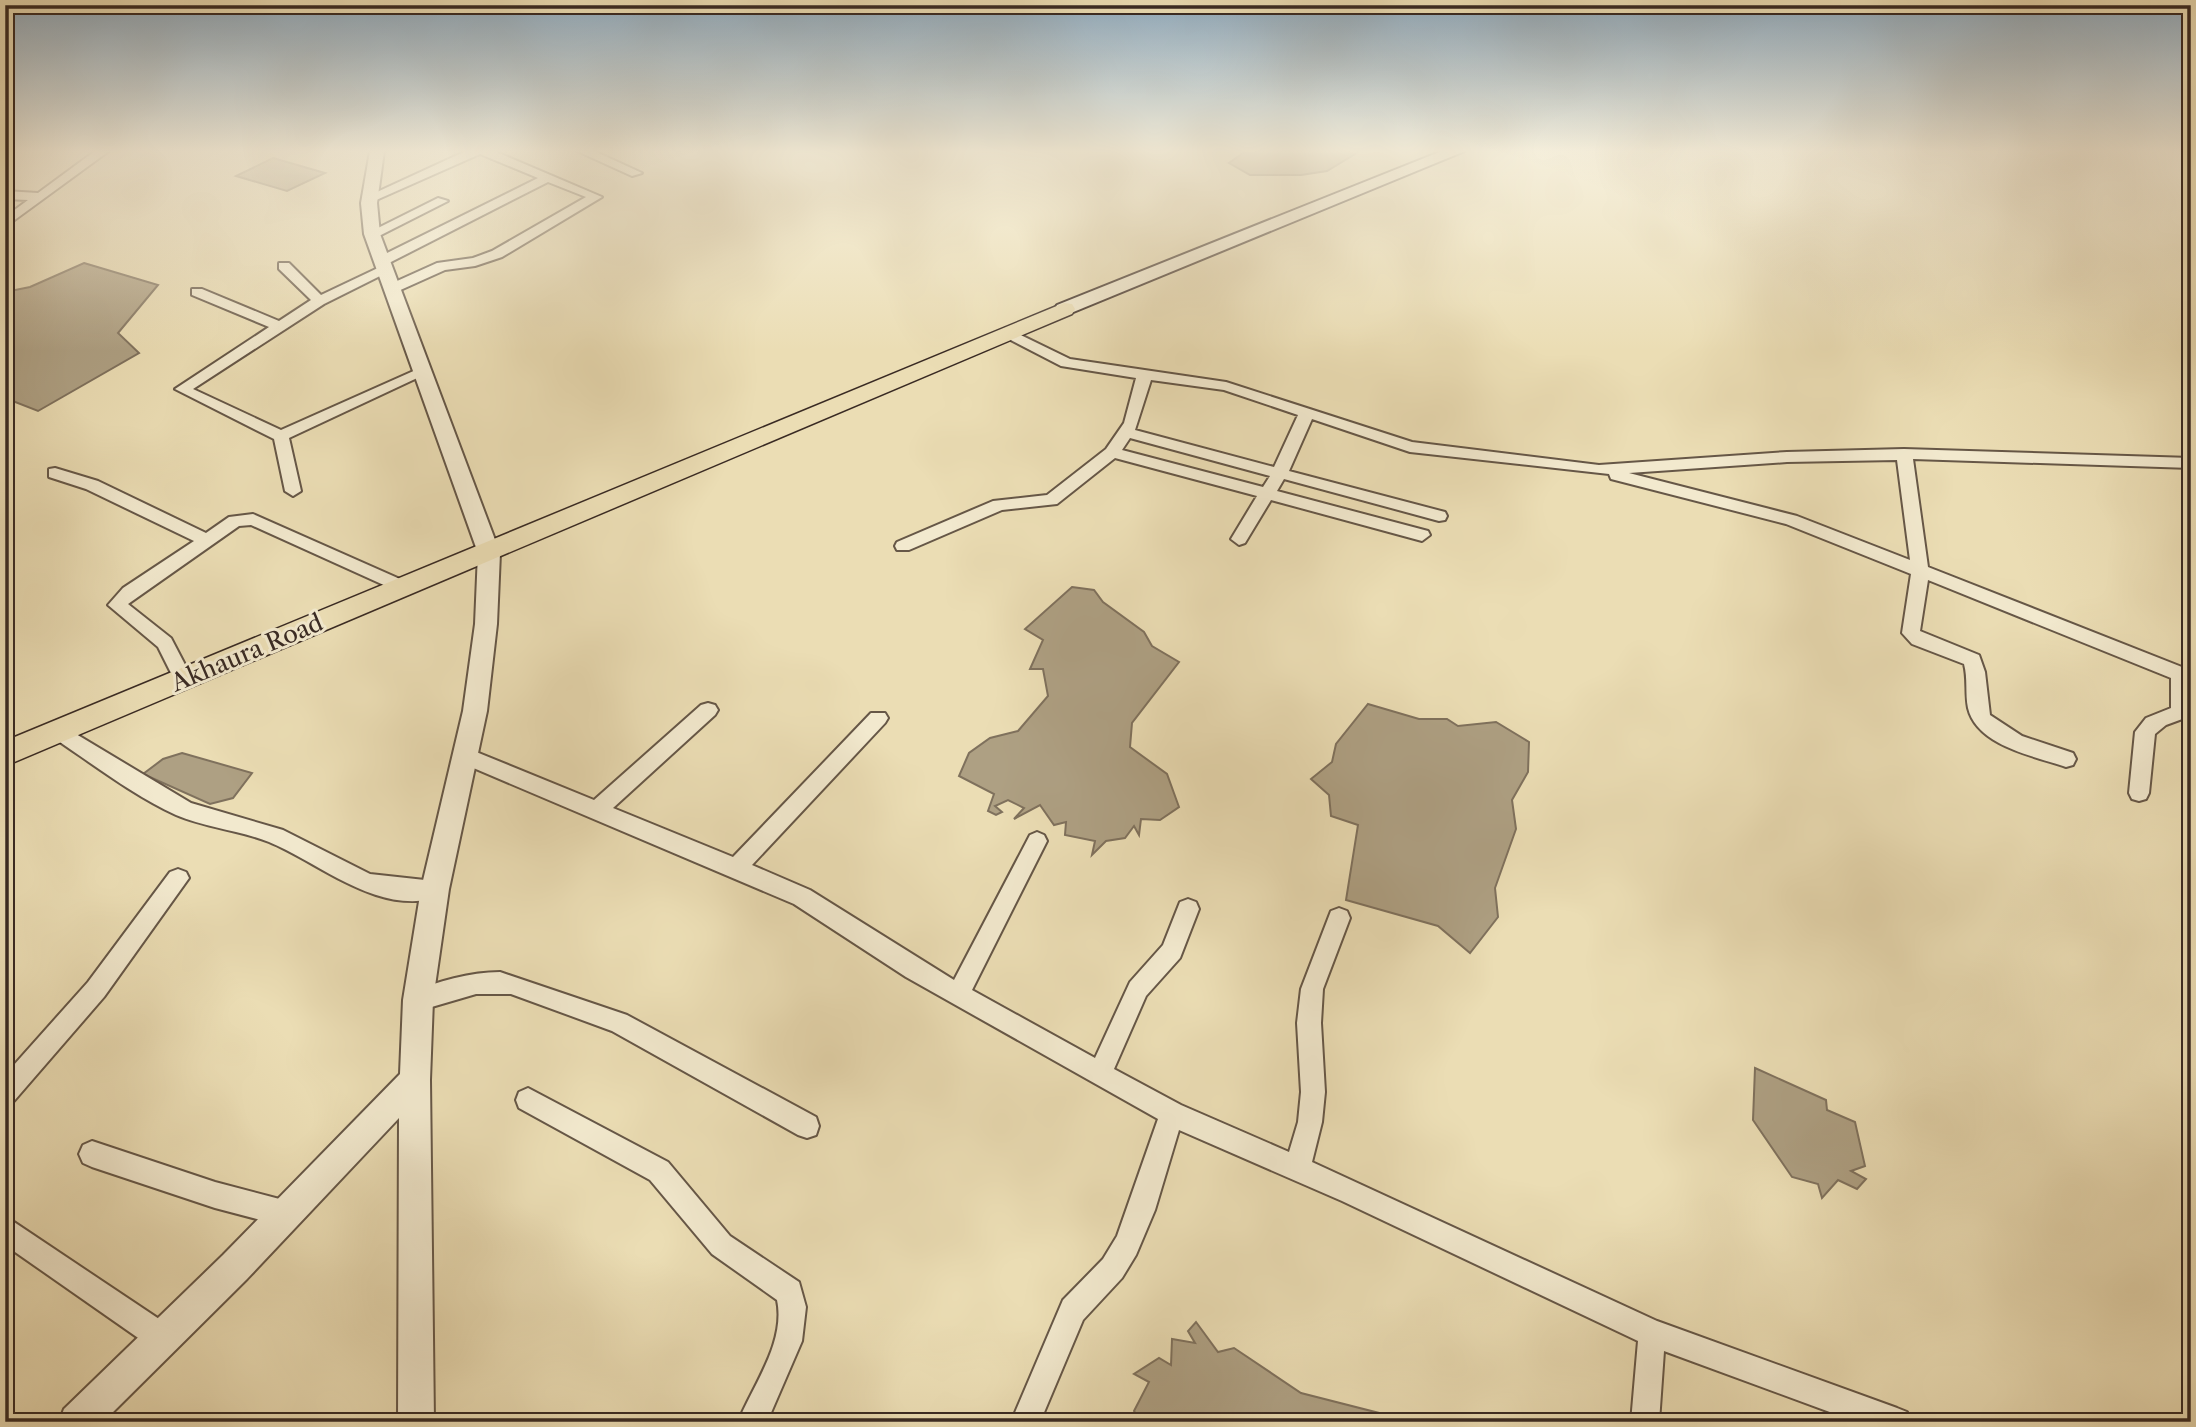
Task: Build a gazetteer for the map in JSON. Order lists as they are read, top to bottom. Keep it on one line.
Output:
{"streets":{"main road":["Akhaura Road"]}}
